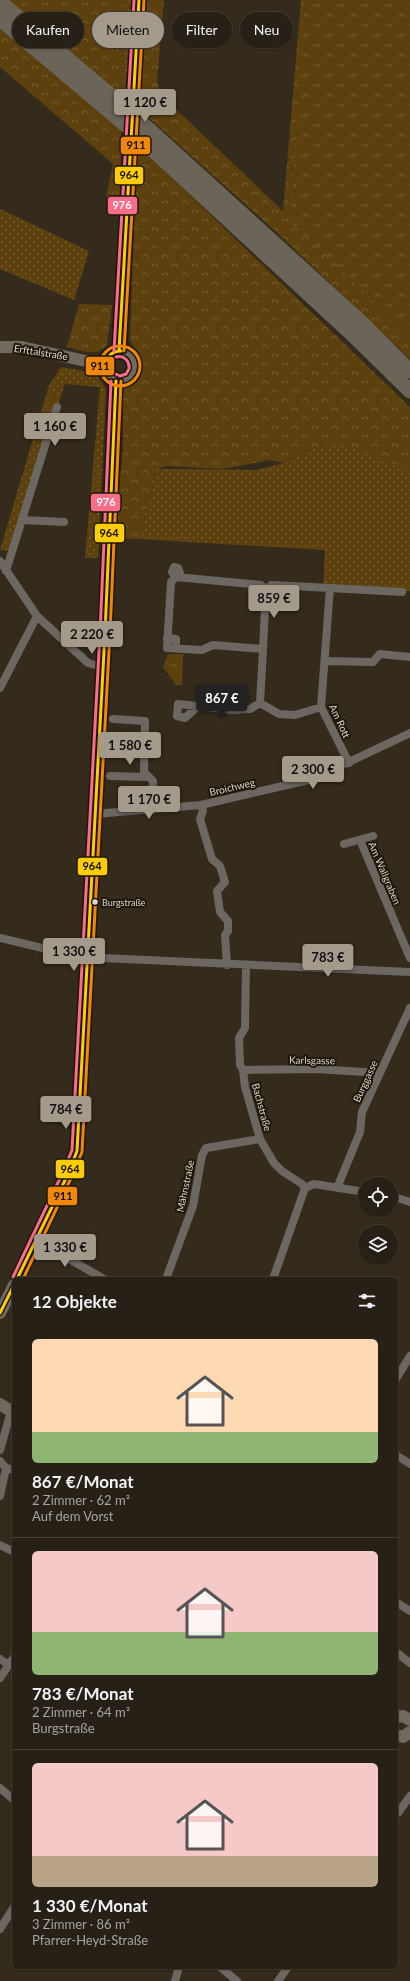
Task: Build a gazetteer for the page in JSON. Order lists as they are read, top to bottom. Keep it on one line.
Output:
{"streets":{"main road":["Erfttalstraße"],"street":["Am Rott","Broichweg","Am Wallgraben","Karlsgasse","Burggasse","Bachstraße","Mähnstraße"]},"crossings":[["Am Rott","Broichweg"],["Karlsgasse","Burggasse"],["Karlsgasse","Bachstraße"],["Bachstraße","Mähnstraße"]],"places":["Burgstraße"],"lines":["transit line 964","transit line 911","transit line 976"],"page":{"chip":["Kaufen","Mieten","Filter","Neu"],"price":["1 120 €","1 160 €","859 €","2 220 €","867 €","1 580 €","2 300 €","1 170 €","1 330 €","783 €","784 €","1 330 €"],"heading":"12 Objekte","list":[{"name":"867 €/Monat","note":"2 Zimmer · 62 m² · Auf dem Vorst"},{"name":"783 €/Monat","note":"2 Zimmer · 64 m² · Burgstraße"},{"name":"1 330 €/Monat","note":"3 Zimmer · 86 m² · Pfarrer-Heyd-Straße"}]}}
